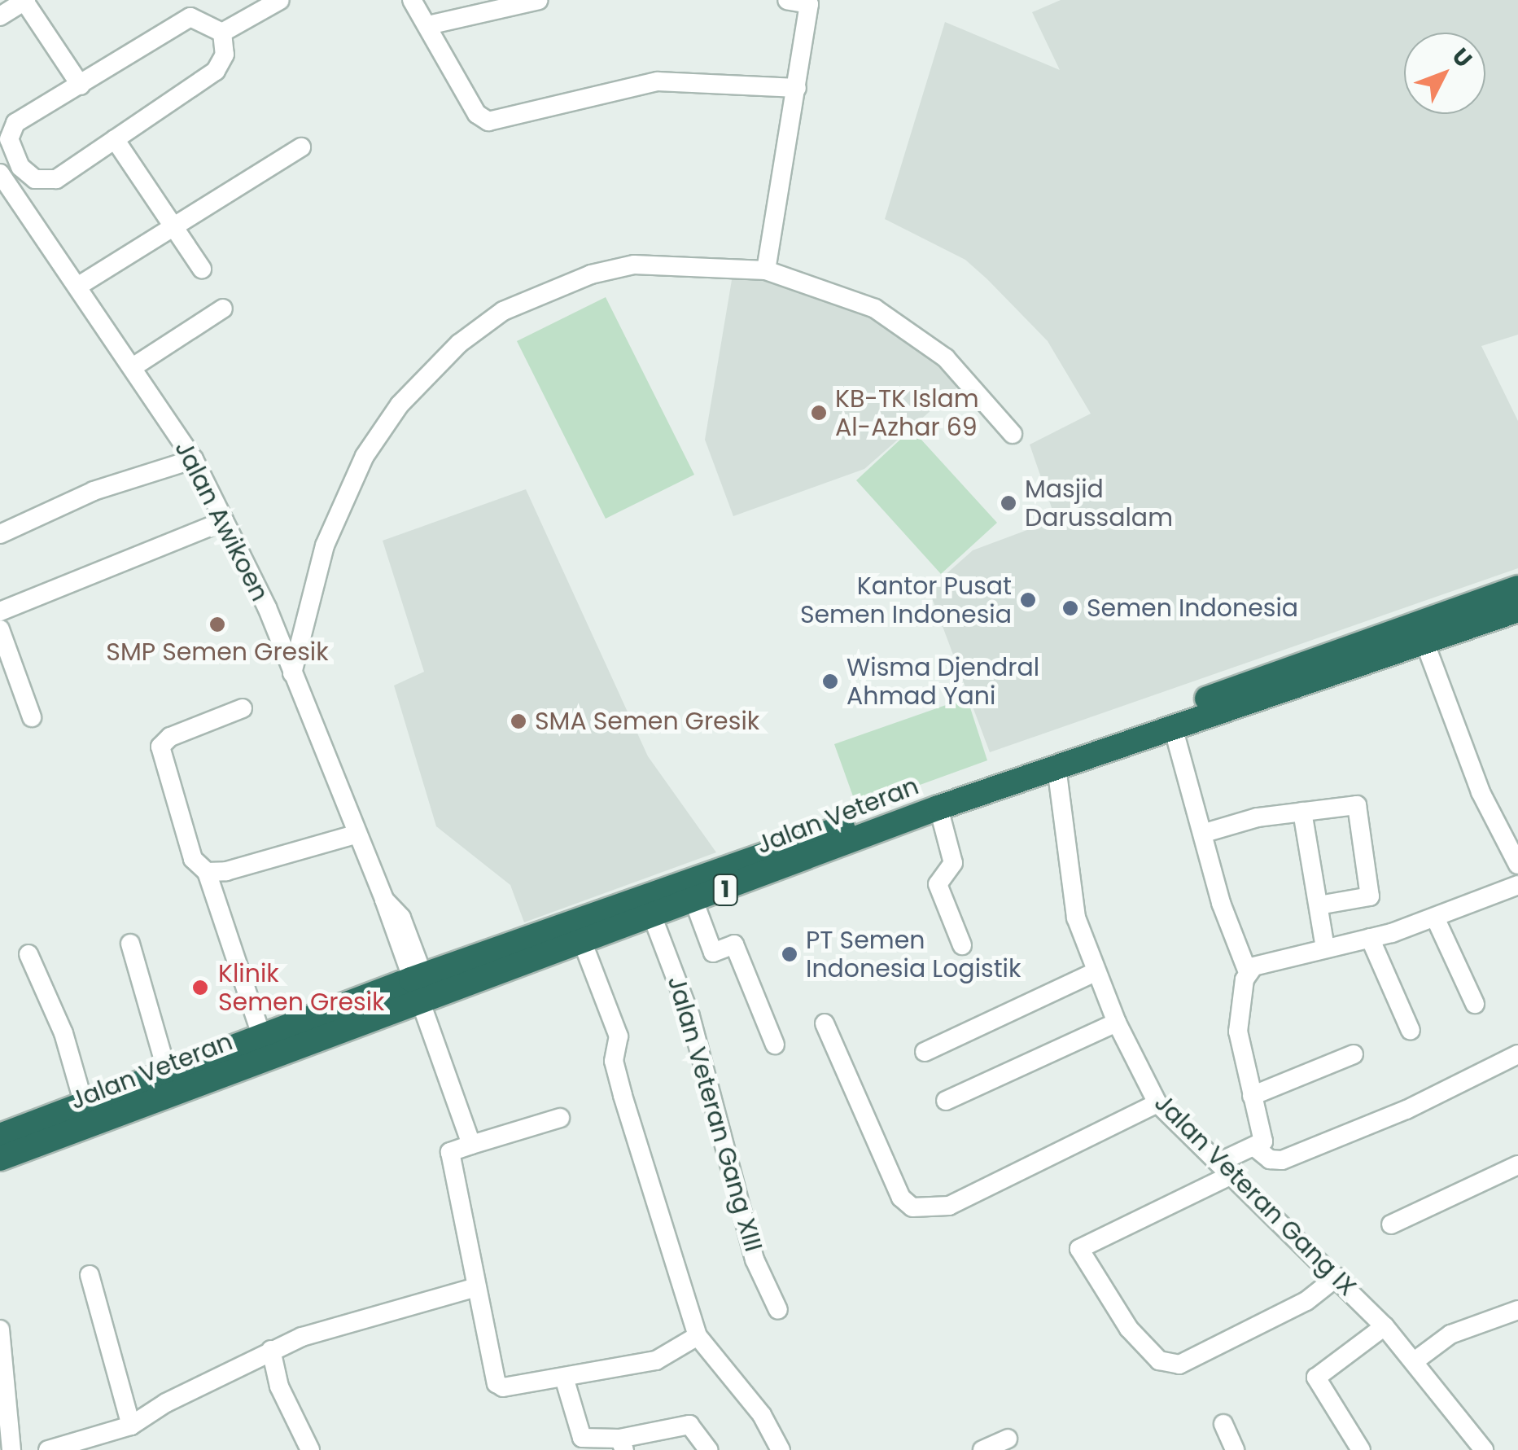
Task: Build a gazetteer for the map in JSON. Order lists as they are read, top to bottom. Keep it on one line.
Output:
{"streets":{"highway":["Jalan Veteran","1"],"street":["Jalan Awikoen","Jalan Veteran Gang XIII","Jalan Veteran Gang IX"]},"crossings":[["Jalan Awikoen","Jalan Veteran"],["Jalan Veteran","Jalan Veteran Gang XIII"],["Jalan Veteran","Jalan Veteran Gang IX"]],"places":["KB-TK Islam Al-Azhar 69","Masjid Darussalam","Kantor Pusat Semen Indonesia","Semen Indonesia","SMP Semen Gresik","Wisma Djendral Ahmad Yani","SMA Semen Gresik","PT Semen Indonesia Logistik","Klinik Semen Gresik"],"north":"top right"}
